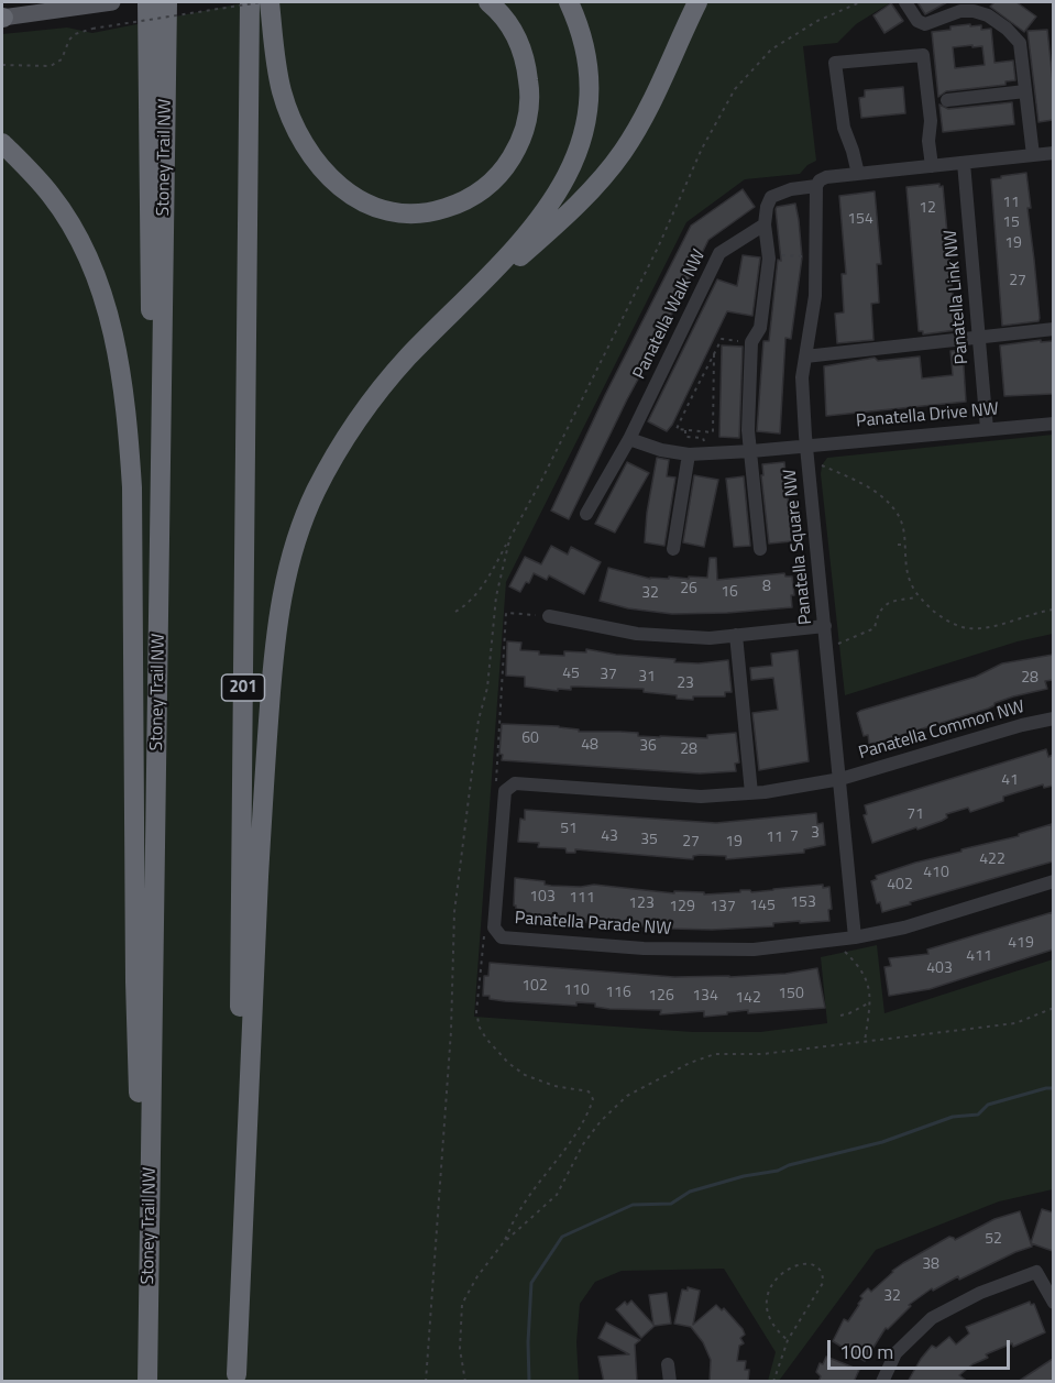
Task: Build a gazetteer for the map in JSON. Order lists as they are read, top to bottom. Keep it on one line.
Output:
{"streets":{"highway":["Stoney Trail NW","201"],"street":["Panatella Link NW","Panatella Walk NW","Panatella Drive NW","Panatella Square NW","Panatella Common NW","Panatella Parade NW"]},"crossings":[["Panatella Link NW","Panatella Drive NW"],["Panatella Drive NW","Panatella Square NW"],["Panatella Square NW","Panatella Common NW"],["Panatella Square NW","Panatella Parade NW"]],"house_numbers":["11","12","154","15","19","27","8","26","16","32","45","37","31","28","23","60","48","36","28","41","71","51","3","43","7","11","35","27","19","422","410","402","103","111","153","123","145","129","137","419","411","403","102","110","116","150","126","134","142","52","38","32"],"scale_bar":"100 m"}
